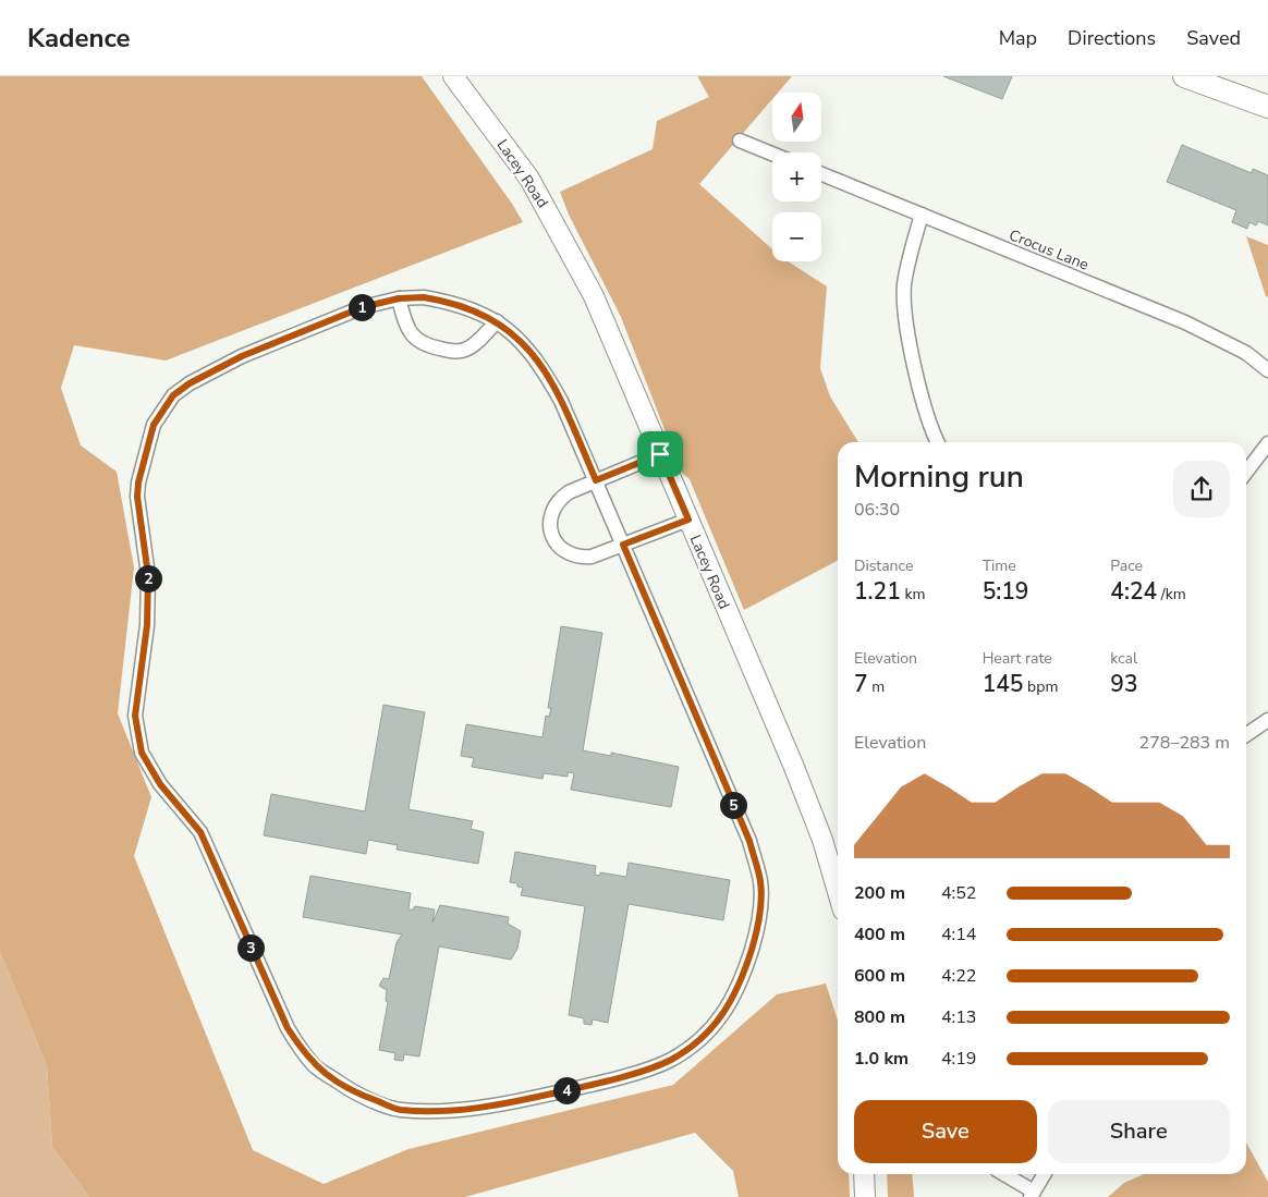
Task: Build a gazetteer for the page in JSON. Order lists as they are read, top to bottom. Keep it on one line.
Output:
{"streets":{"main road":["Lacey Road"],"street":["Crocus Lane"]},"north":"top","page":{"header":"Kadence","nav":["Map","Directions","Saved"],"map_buttons":["+","−"],"pins":["1","2","5","3","4"],"heading":["Morning run","06:30"],"stats":[["Distance","1.21 km"],["Time","5:19"],["Pace","4:24 /km"],["Elevation","7 m"],["Heart rate","145 bpm"],["kcal","93"]],"chart":["Elevation","278–283 m"],"list":[{"name":"200 m","note":"4:52"},{"name":"400 m","note":"4:14"},{"name":"600 m","note":"4:22"},{"name":"800 m","note":"4:13"},{"name":"1.0 km","note":"4:19"}],"buttons":["Save","Share"]}}
